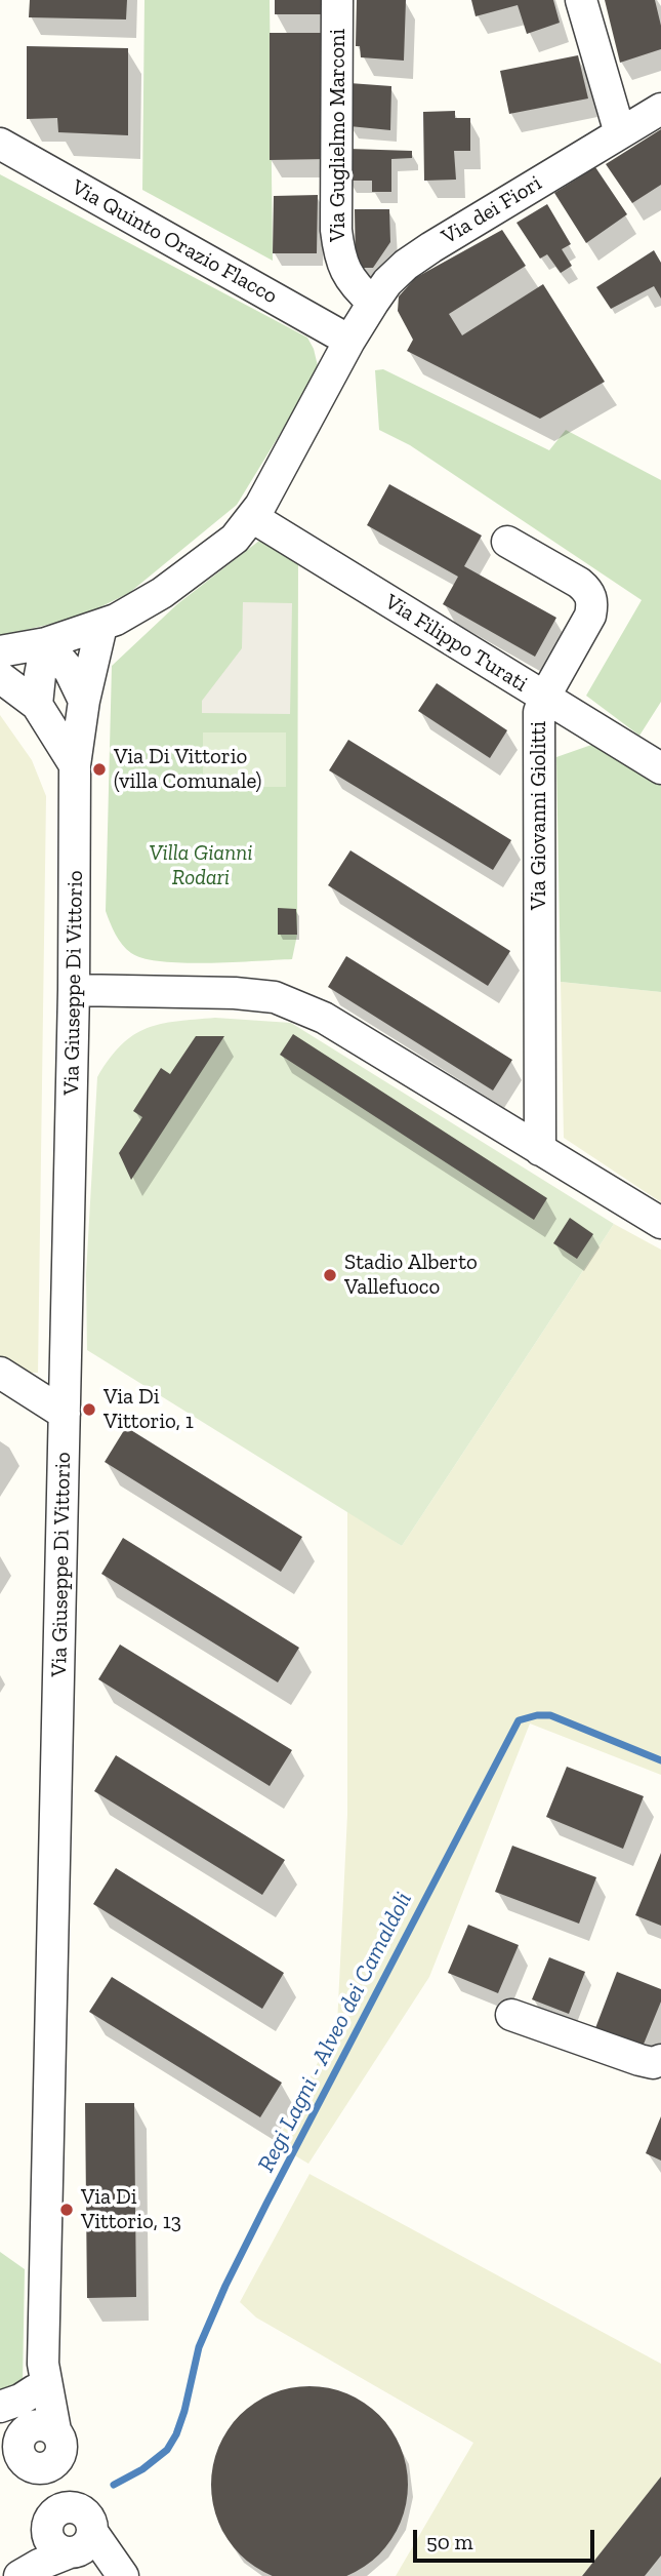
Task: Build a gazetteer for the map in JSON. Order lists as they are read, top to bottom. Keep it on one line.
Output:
{"streets":{"street":["Via Guglielmo Marconi","Via dei Fiori","Via Quinto Orazio Flacco","Via Filippo Turati","Via Giovanni Giolitti","Via Giuseppe Di Vittorio"]},"crossings":[["Via Guglielmo Marconi","Via dei Fiori"],["Via dei Fiori","Via Quinto Orazio Flacco"],["Via dei Fiori","Via Filippo Turati"],["Via dei Fiori","Via Giuseppe Di Vittorio"],["Via Filippo Turati","Via Giovanni Giolitti"]],"water":["Regi Lagni - Alveo dei Camaldoli"],"parks":["Villa Gianni Rodari"],"places":["Via Di Vittorio (villa Comunale)","Stadio Alberto Vallefuoco","Via Di Vittorio, 1","Via Di Vittorio, 13"],"scale_bar":"50 m"}
